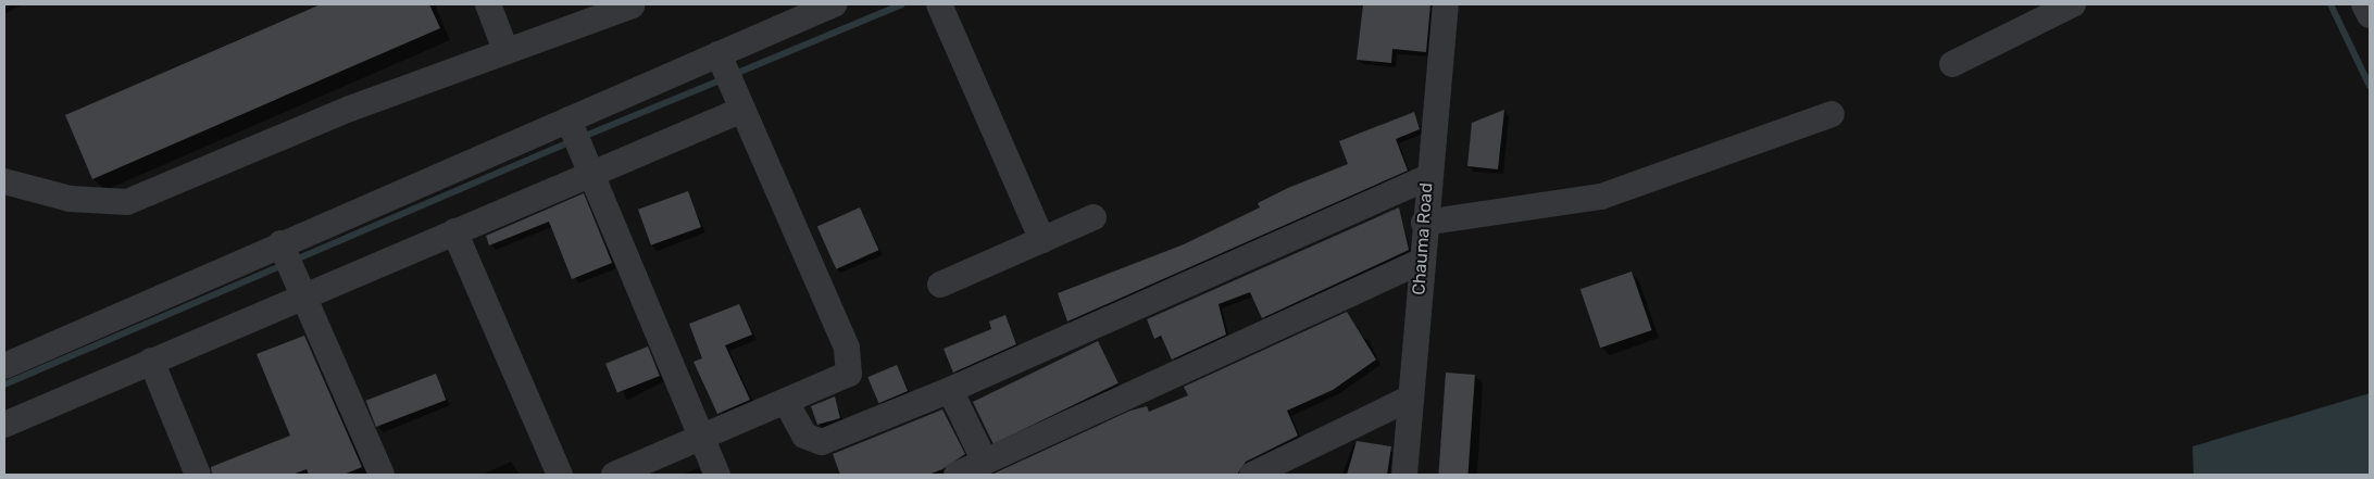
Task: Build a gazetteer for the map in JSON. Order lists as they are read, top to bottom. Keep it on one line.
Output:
{"streets":{"street":["Chauma Road"]}}
